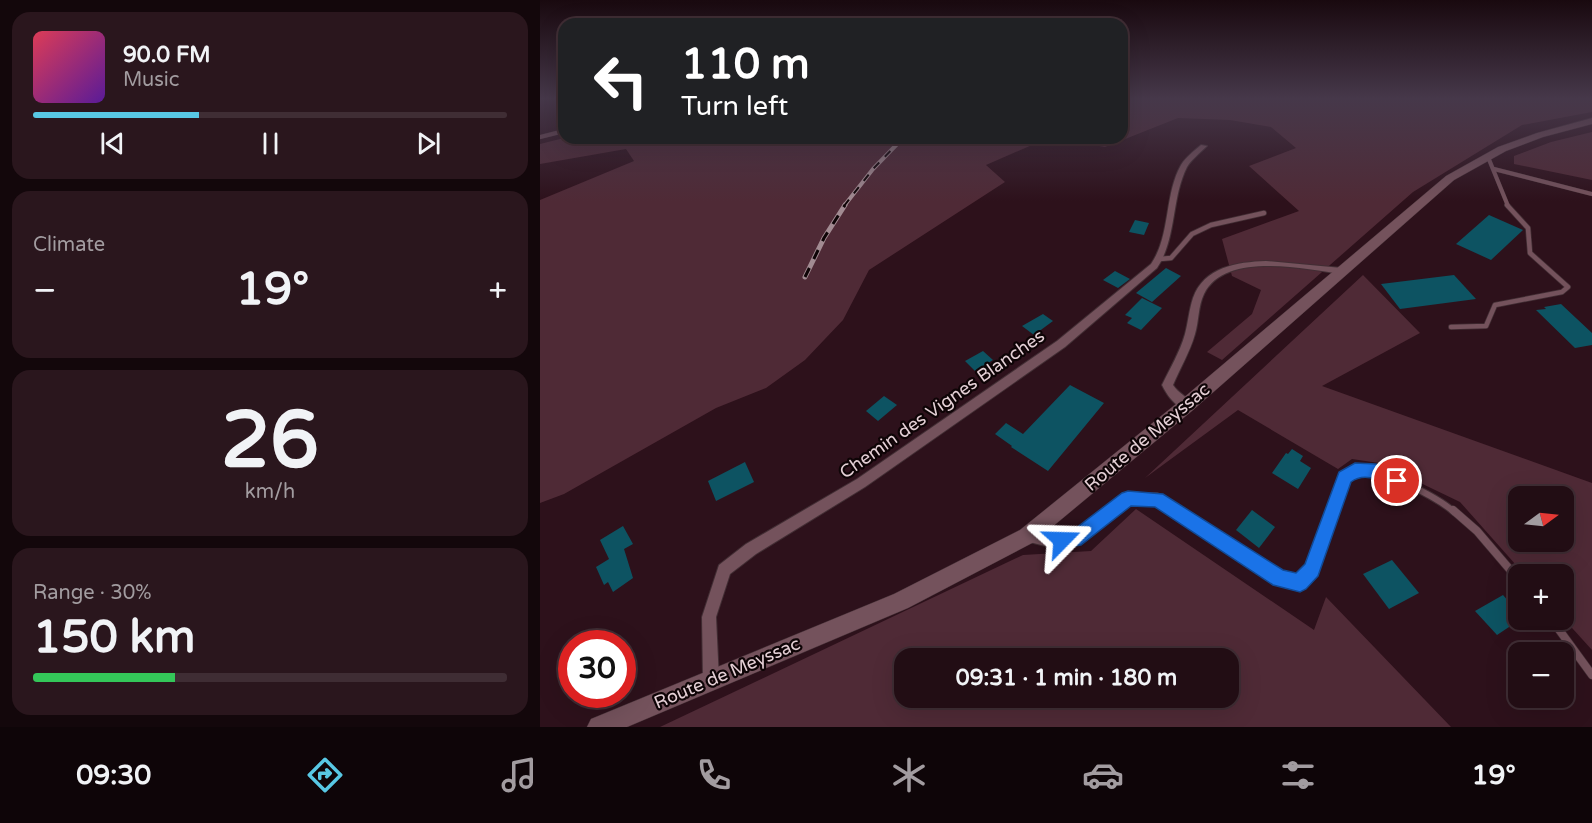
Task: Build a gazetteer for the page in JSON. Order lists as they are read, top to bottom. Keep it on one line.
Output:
{"streets":{"main road":["Route de Meyssac"],"street":["Chemin des Vignes Blanches"]},"crossings":[["Chemin des Vignes Blanches","Route de Meyssac"]],"north":"right","page":{"turn":["110 m","Turn left"],"song":["90.0 FM","Music"],"tile":["Climate",["26","km/h"],["Range · 30%","150 km"]],"heat":["−","19°","+"],"map_buttons":["+","−"],"limit":"30","trip":"09:31 · 1 min · 180 m","tabs":["09:30","19°"]}}
